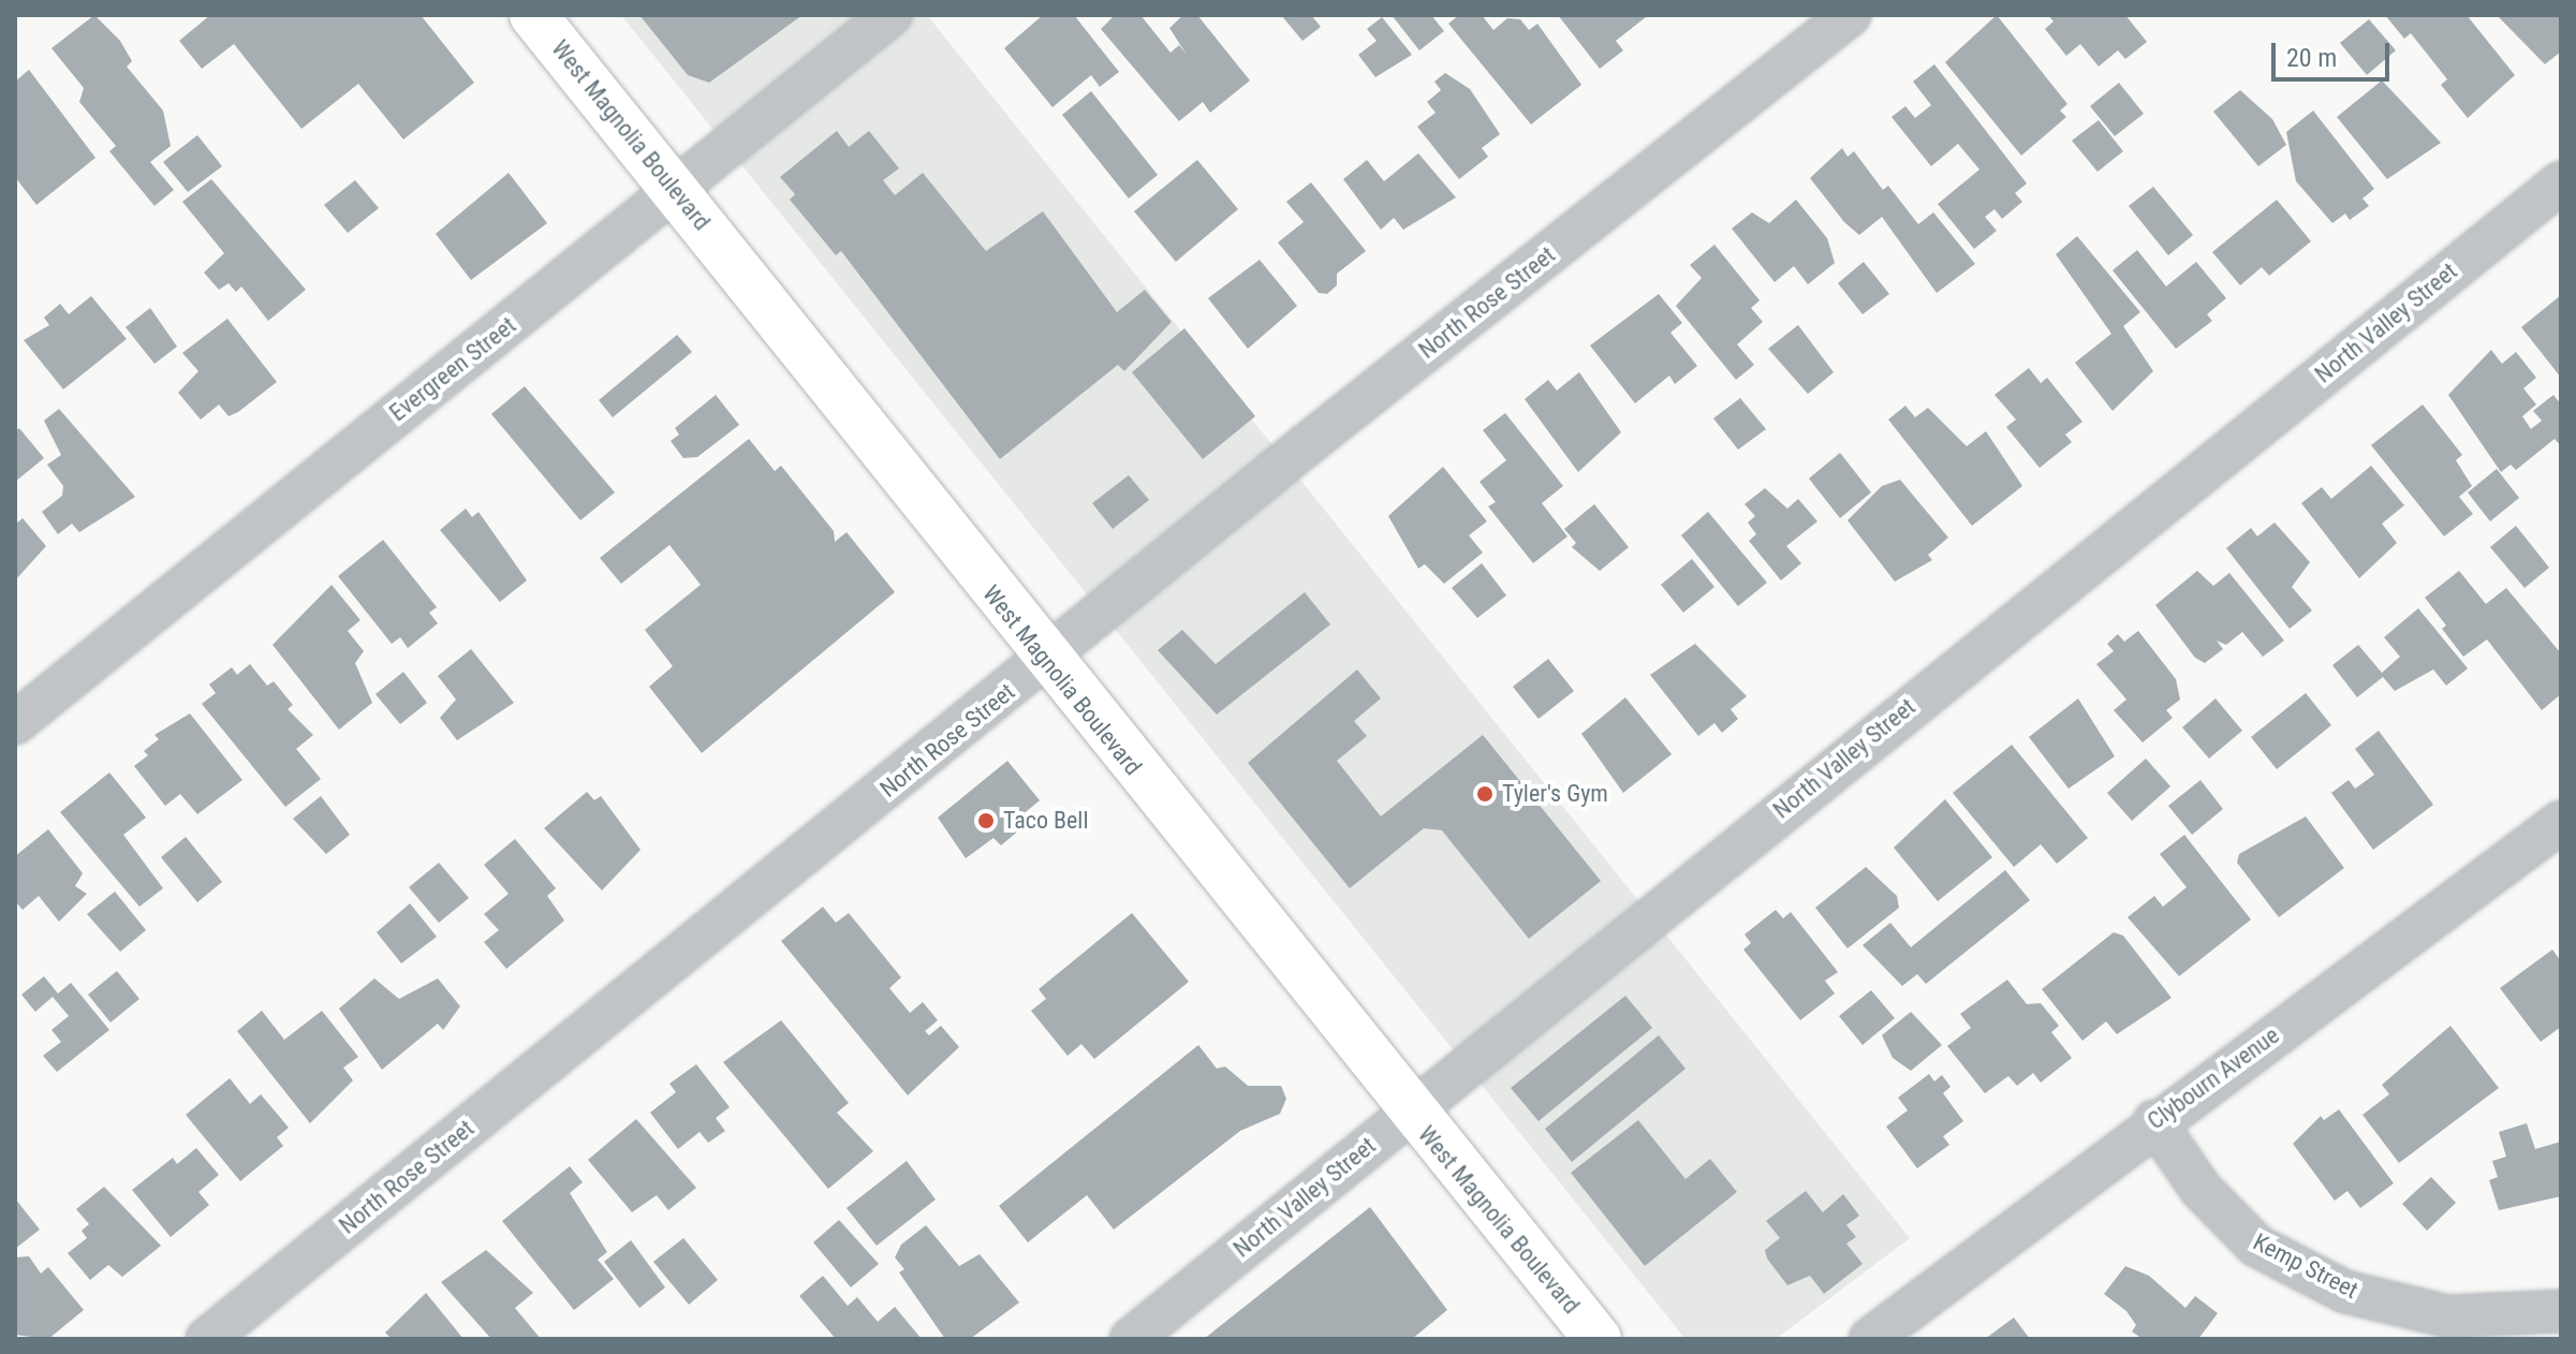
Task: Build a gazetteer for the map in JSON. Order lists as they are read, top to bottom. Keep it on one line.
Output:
{"streets":{"main road":["West Magnolia Boulevard"],"street":["North Rose Street","North Valley Street","Evergreen Street","Clybourn Avenue","Kemp Street"]},"crossings":[["West Magnolia Boulevard","North Rose Street"],["West Magnolia Boulevard","North Valley Street"],["West Magnolia Boulevard","Evergreen Street"],["Clybourn Avenue","Kemp Street"]],"places":["Tyler's Gym","Taco Bell"],"scale_bar":"20 m"}
